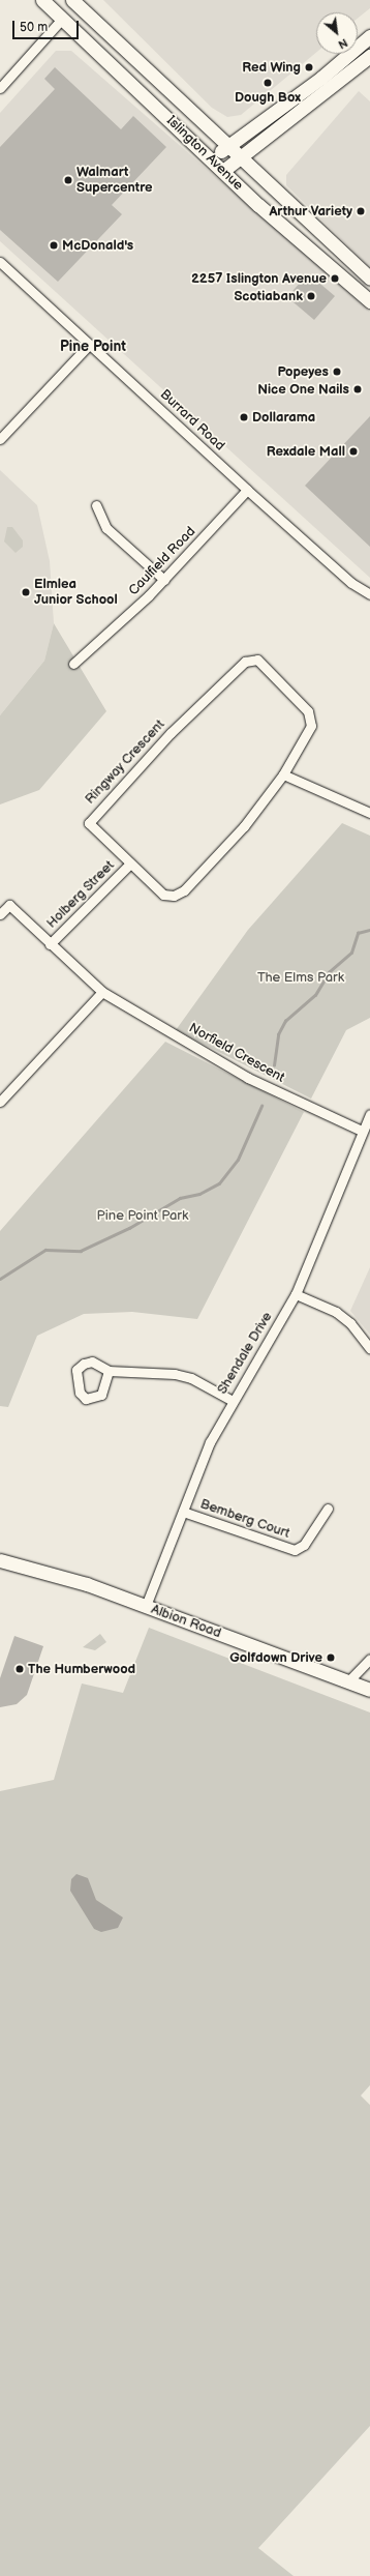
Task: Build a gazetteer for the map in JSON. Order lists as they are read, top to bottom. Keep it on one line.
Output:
{"streets":{"main road":["Islington Avenue","Albion Road"],"street":["Burrard Road","Caulfield Road","Ringway Crescent","Holberg Street","Norfield Crescent","Shendale Drive","Bemberg Court"]},"crossings":[["Burrard Road","Caulfield Road"],["Ringway Crescent","Holberg Street"],["Holberg Street","Norfield Crescent"],["Norfield Crescent","Shendale Drive"],["Shendale Drive","Bemberg Court"],["Shendale Drive","Albion Road"]],"districts":["Pine Point"],"parks":["The Elms Park","Pine Point Park"],"places":["Red Wing","Dough Box","Walmart Supercentre","Arthur Variety","McDonald's","2257 Islington Avenue","Scotiabank","Popeyes","Nice One Nails","Dollarama","Rexdale Mall","Elmlea Junior School","Golfdown Drive","The Humberwood"],"scale_bar":"50 m","north":"bottom right"}
